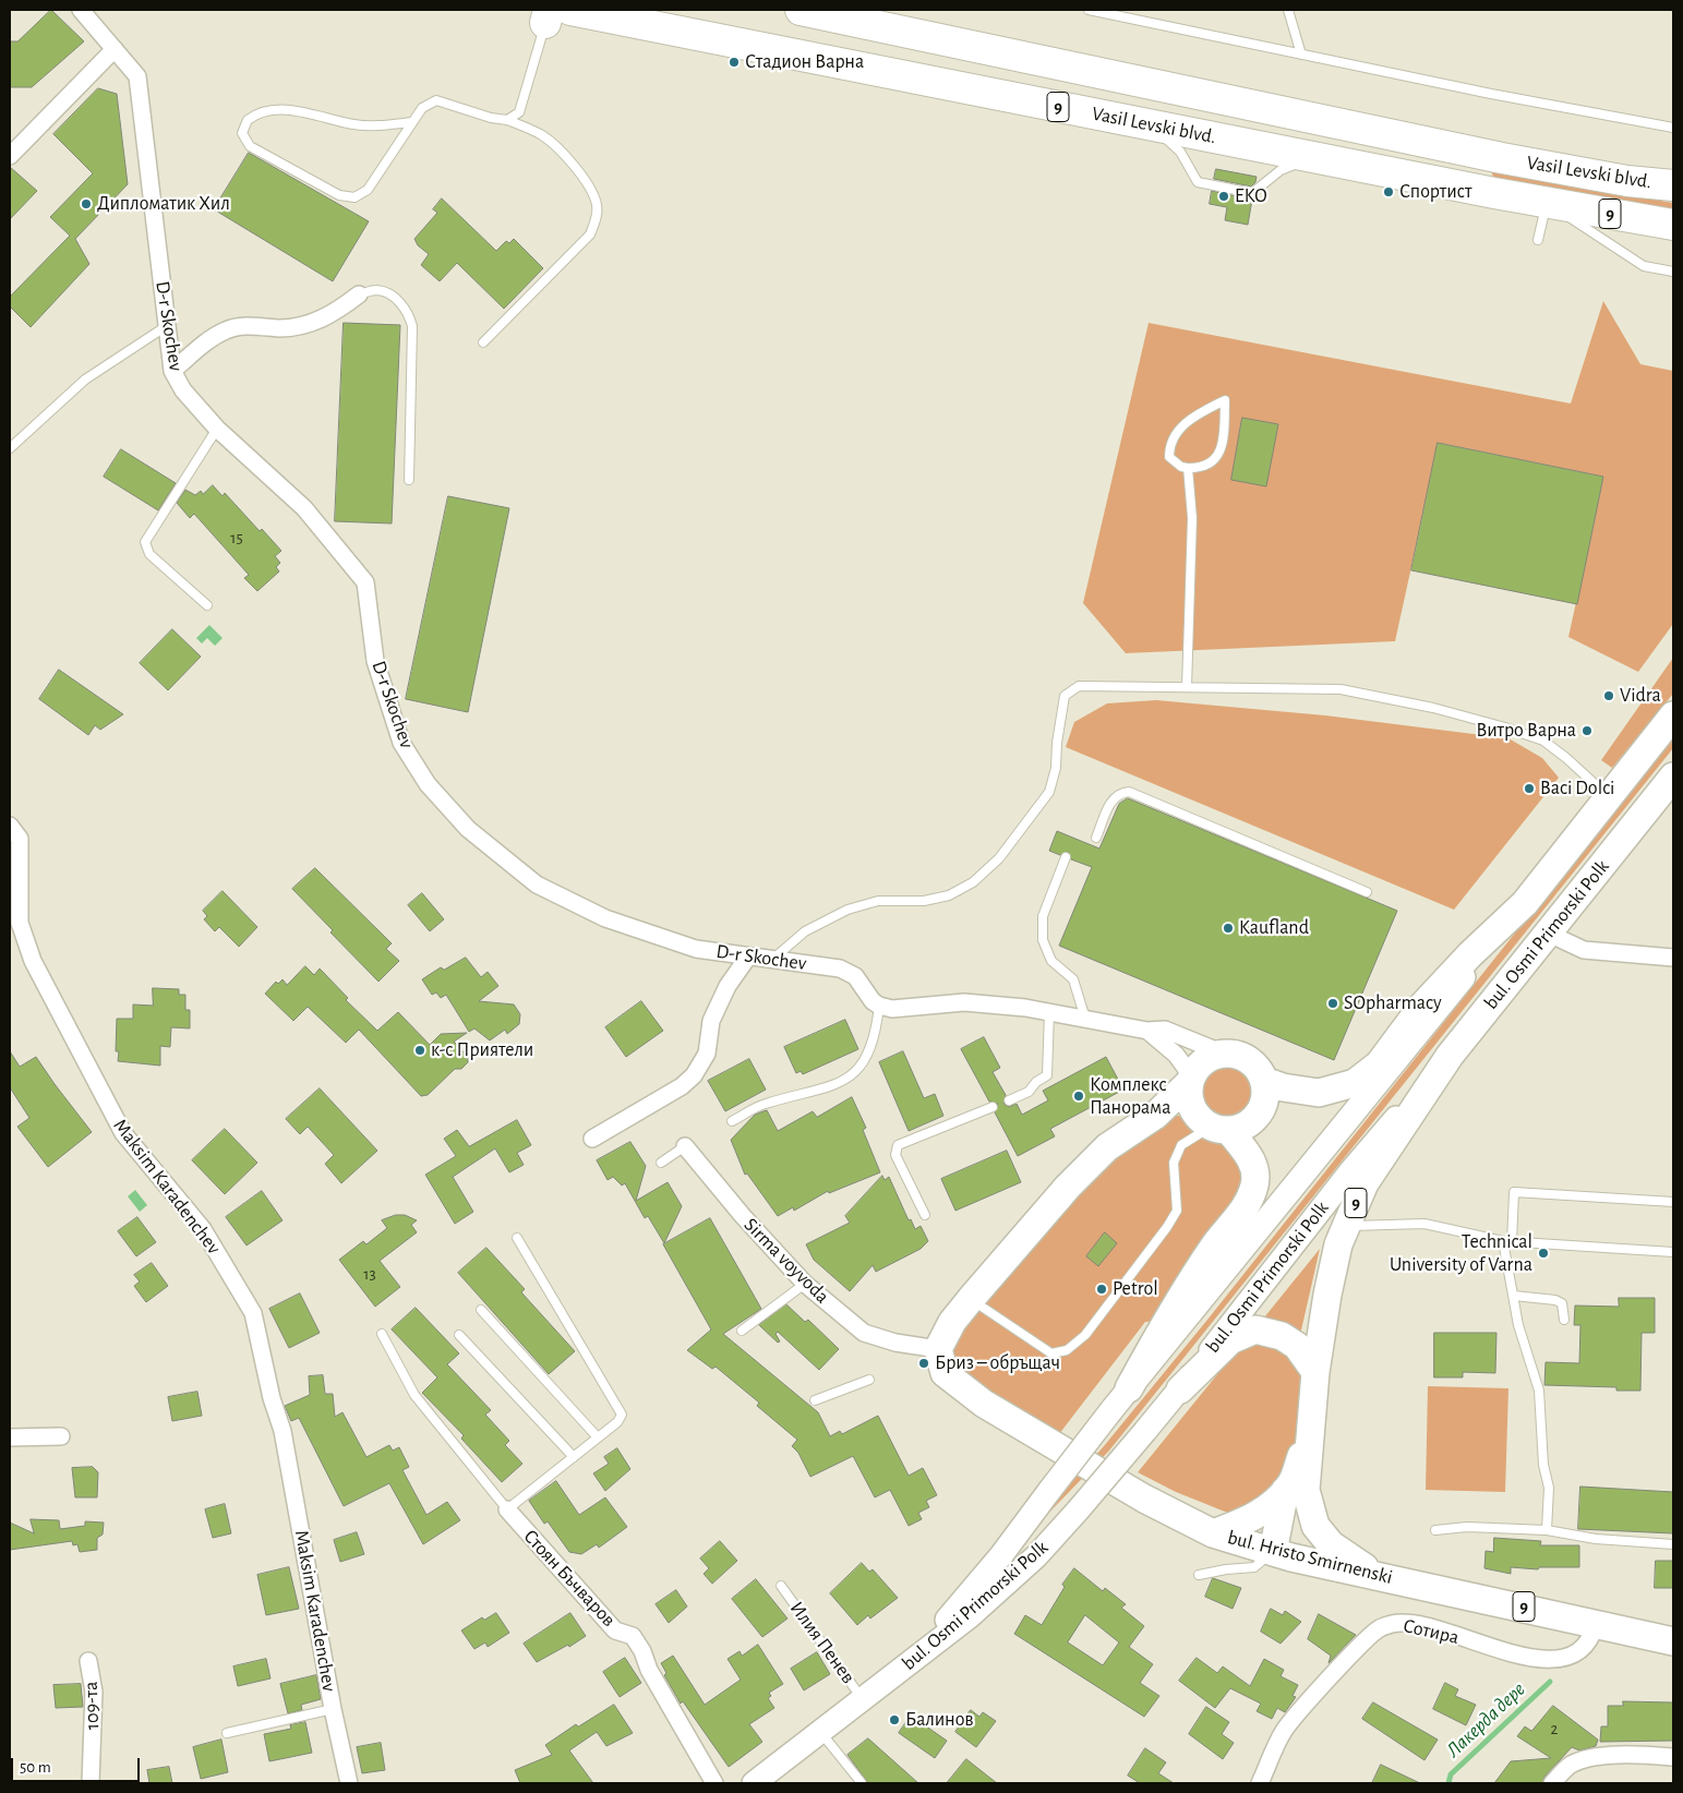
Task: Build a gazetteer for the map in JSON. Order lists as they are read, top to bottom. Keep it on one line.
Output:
{"streets":{"highway":["9","Vasil Levski blvd."],"main road":["bul. Osmi Primorski Polk","bul. Hristo Smirnenski"],"street":["D-r Skochev","Maksim Karadenchev","Sirma voyvoda","Стоян Бъчваров","Сотира","109-та"],"lane":["Илия Пенев"]},"crossings":[["9","bul. Osmi Primorski Polk"],["9","bul. Hristo Smirnenski"],["bul. Osmi Primorski Polk","Илия Пенев"],["Sirma voyvoda","bul. Hristo Smirnenski"],["bul. Hristo Smirnenski","Сотира"]],"water":["Лакерда дере"],"places":["Стадион Варна","Спортист","EKO","Дипломатик Хил","Vidra","Витро Варна","Baci Dolci","Kaufland","SOpharmacy","к-с Приятели","Комплекс Панорама","Technical University of Varna","Petrol","Бриз – обръщач","Балинов"],"house_numbers":["15","13","2"],"scale_bar":"50 m"}
